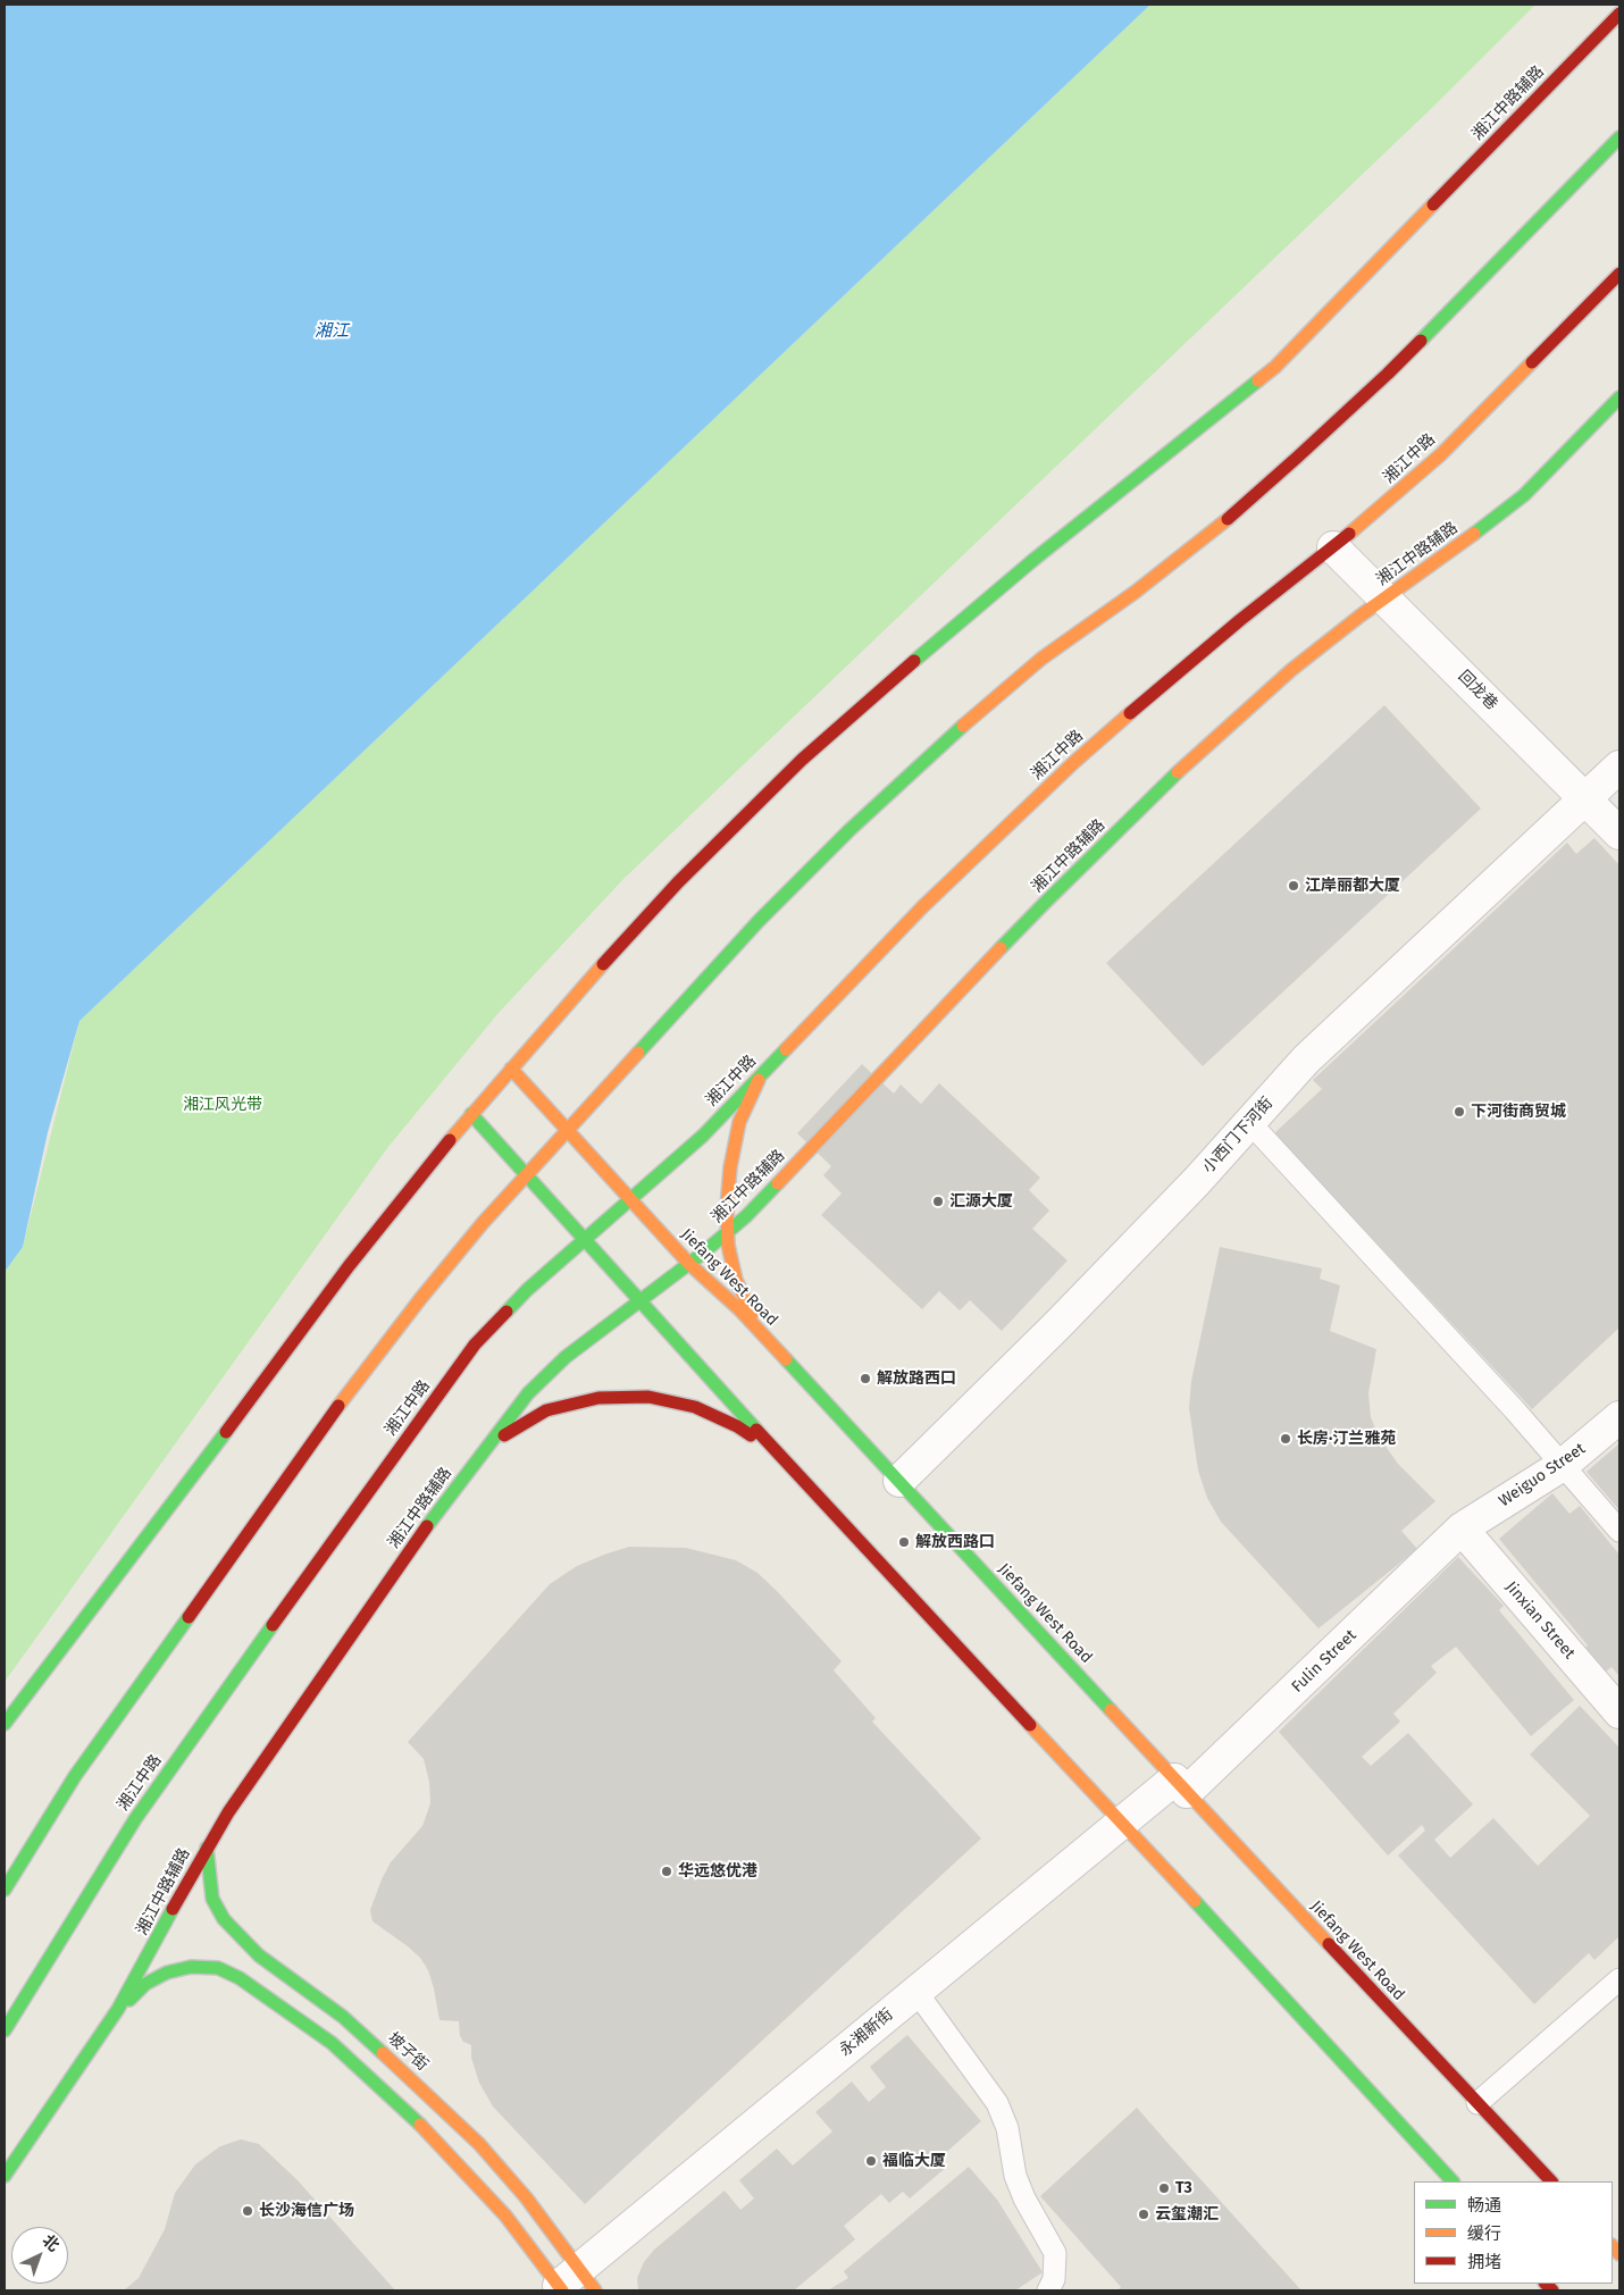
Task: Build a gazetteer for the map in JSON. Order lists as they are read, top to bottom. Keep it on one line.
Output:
{"streets":{"main road":["湘江中路辅路","湘江中路","Jiefang West Road","坡子街"],"street":["回龙巷","小西门下河街","Weiguo Street","Jinxian Street","Fulin Street","永湘新街"]},"crossings":[["湘江中路辅路","回龙巷"],["湘江中路辅路","Jiefang West Road"],["湘江中路辅路","坡子街"],["湘江中路","回龙巷"],["湘江中路","Jiefang West Road"],["回龙巷","小西门下河街"],["小西门下河街","Jiefang West Road"],["Jiefang West Road","Fulin Street"],["Jiefang West Road","永湘新街"],["Weiguo Street","Jinxian Street"],["Weiguo Street","Fulin Street"],["Jinxian Street","Fulin Street"],["Fulin Street","永湘新街"],["永湘新街","坡子街"]],"water":["湘江"],"parks":["湘江风光带"],"places":["江岸丽都大厦","下河街商贸城","汇源大厦","解放路西口","长房·汀兰雅苑","解放西路口","华远悠优港","福临大厦","T3","长沙海信广场","云玺潮汇"],"legend":["畅通","缓行","拥堵"],"north":"top right"}
